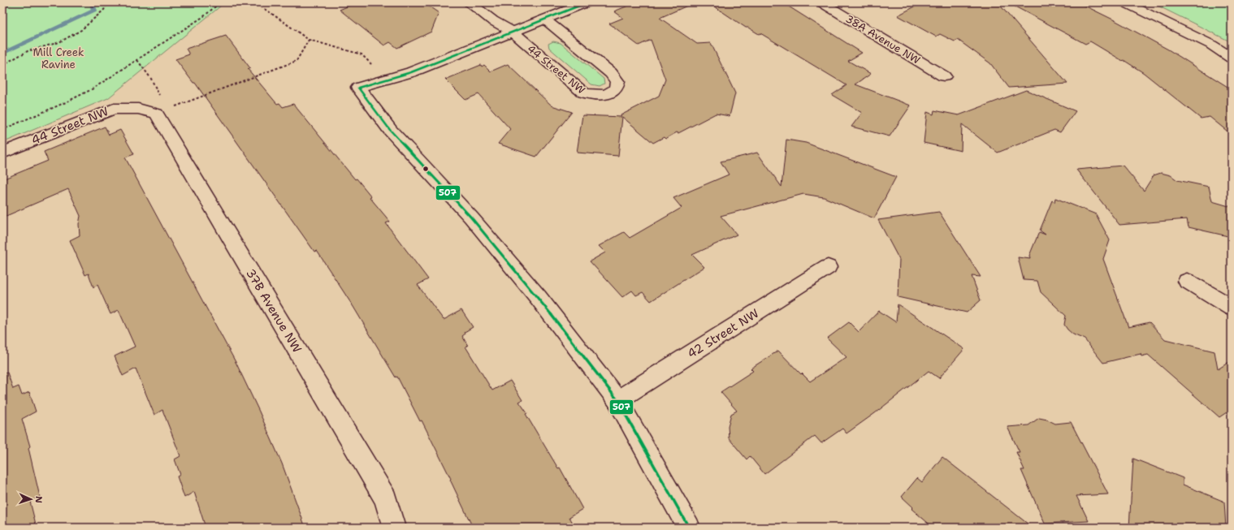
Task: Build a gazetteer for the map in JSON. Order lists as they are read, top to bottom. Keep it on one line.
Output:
{"streets":{"street":["38A Avenue NW","44 Street NW","37B Avenue NW","42 Street NW"]},"crossings":[["44 Street NW","37B Avenue NW"],["44 Street NW","42 Street NW"]],"parks":["Mill Creek Ravine"],"lines":["transit line 507"],"north":"right"}
